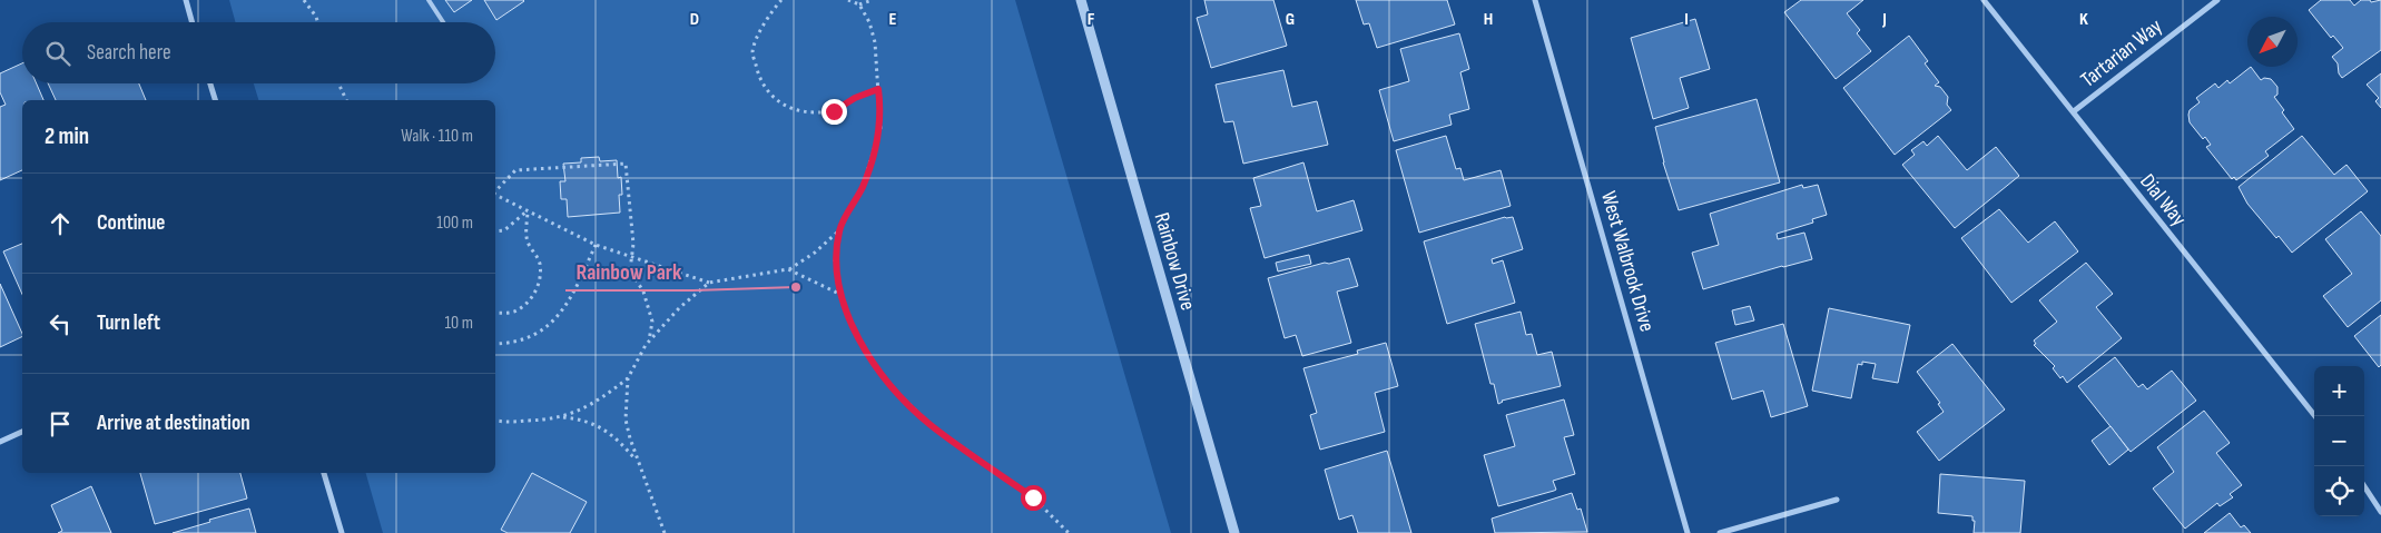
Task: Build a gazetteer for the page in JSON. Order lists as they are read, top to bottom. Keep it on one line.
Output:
{"streets":{"street":["Tartarian Way","Dial Way","Rainbow Drive","West Walbrook Drive"]},"crossings":[["Tartarian Way","Dial Way"]],"places":["Rainbow Park"],"north":"bottom left","page":{"search":"Search here","heading":["2 min","Walk · 110 m"],"list":[["Continue","100 m"],["Turn left","10 m"],"Arrive at destination"],"map_buttons":["+","−"]},"grid":{"columns":["D","E","F","G","H","I","J","K"]}}
